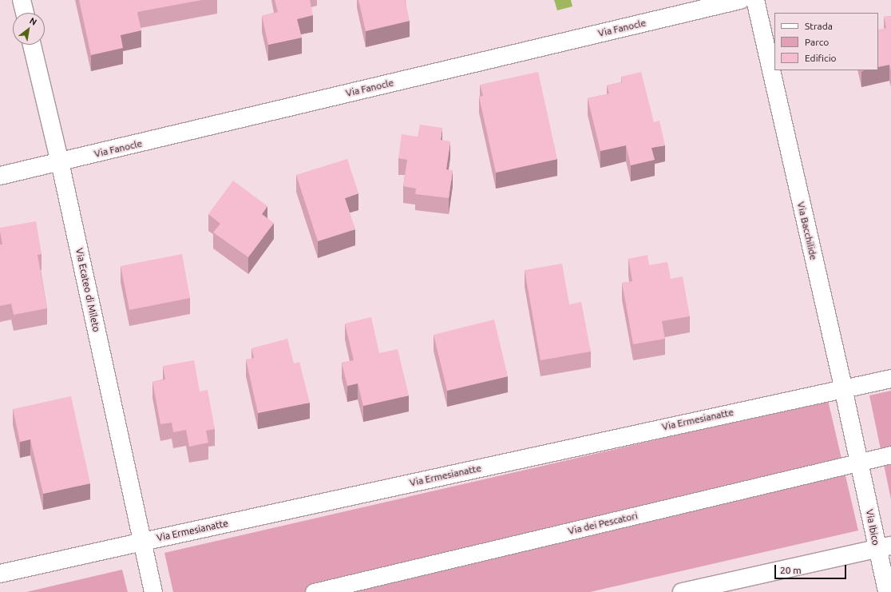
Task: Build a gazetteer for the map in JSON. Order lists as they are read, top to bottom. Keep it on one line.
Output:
{"streets":{"street":["Via Fanocle","Via Bacchilide","Via Ecateo di Mileto","Via Ermesianatte","Via dei Pescatori","Via Ibico"]},"crossings":[["Via Fanocle","Via Ecateo di Mileto"],["Via Bacchilide","Via Ermesianatte"],["Via Bacchilide","Via dei Pescatori"],["Via Bacchilide","Via Ibico"],["Via Ecateo di Mileto","Via Ermesianatte"],["Via dei Pescatori","Via Ibico"]],"legend":["Strada","Parco","Edificio"],"scale_bar":"20 m","north":"top right"}
